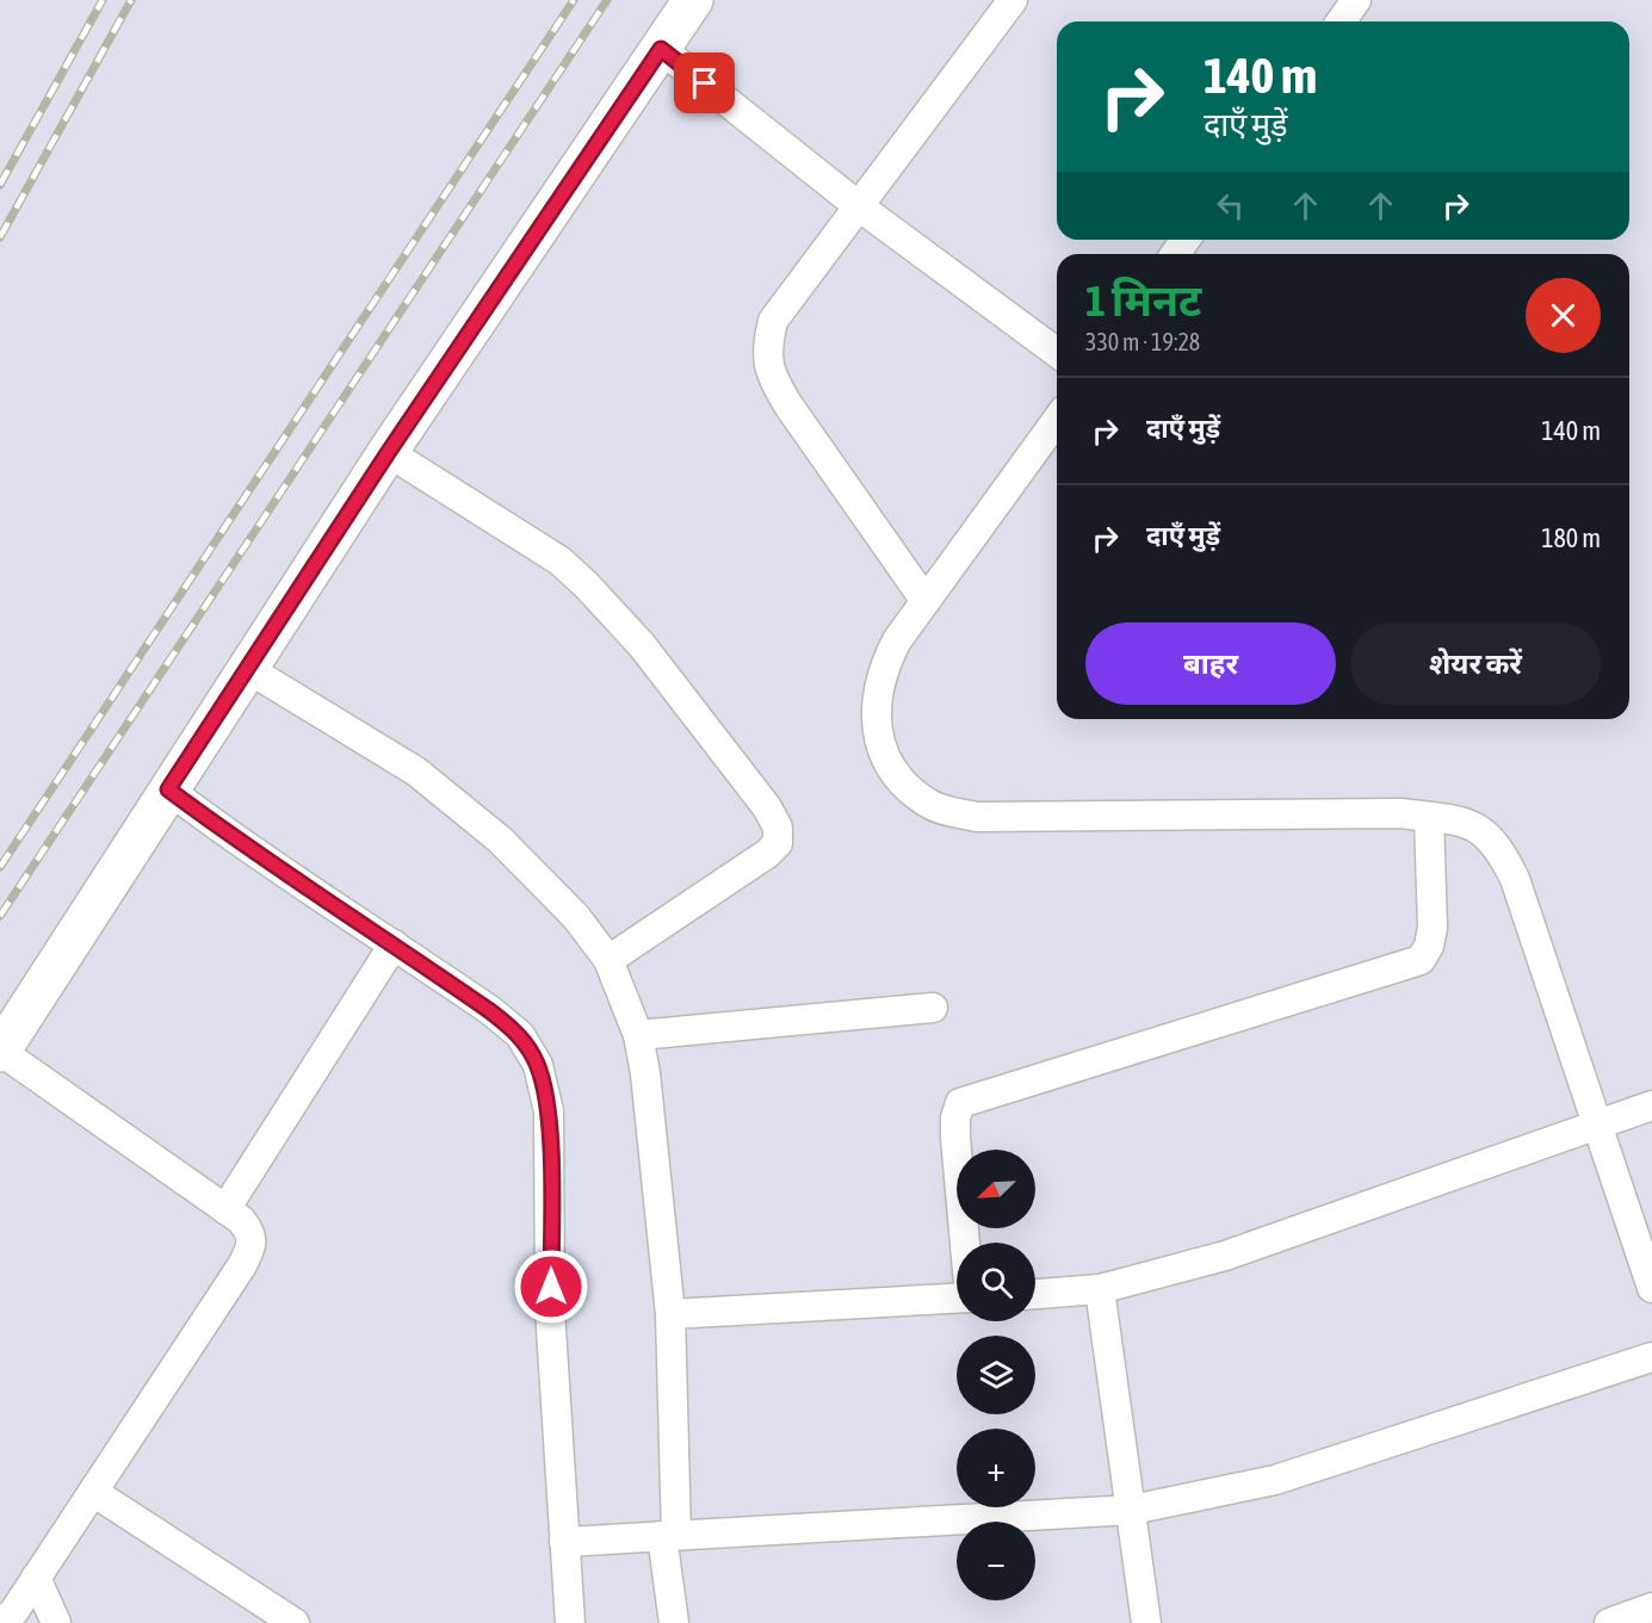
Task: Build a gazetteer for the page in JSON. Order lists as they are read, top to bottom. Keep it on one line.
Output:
{"north":"bottom left","page":{"turn":["140 m","दाएँ मुड़ें"],"heading":["1 मिनट","330 m · 19:28"],"list":[{"name":"दाएँ मुड़ें","value":"140 m"},{"name":"दाएँ मुड़ें","value":"180 m"}],"buttons":["बाहर","शेयर करें"],"map_buttons":["+","−"]}}
